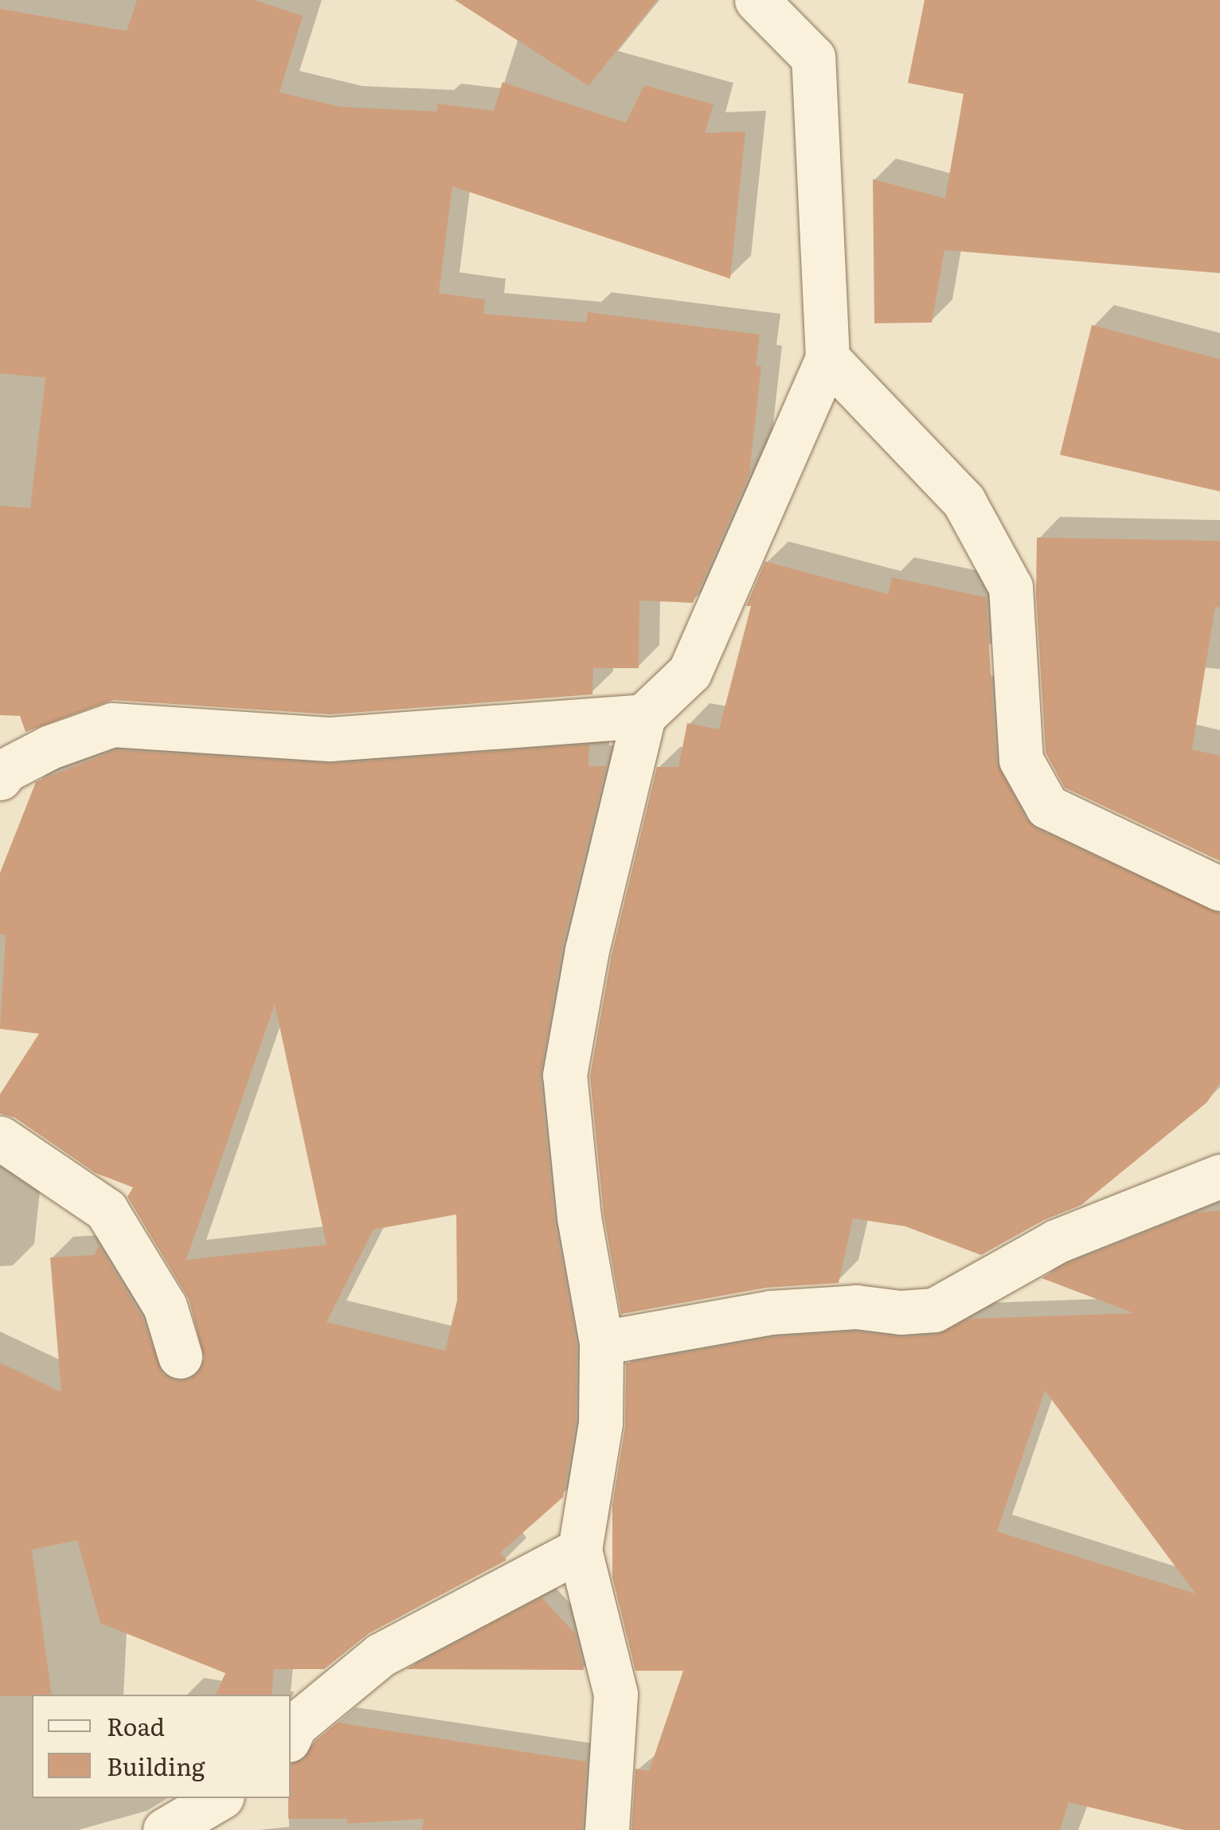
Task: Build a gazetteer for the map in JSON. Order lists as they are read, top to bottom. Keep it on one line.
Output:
{"legend":["Road","Building"]}
